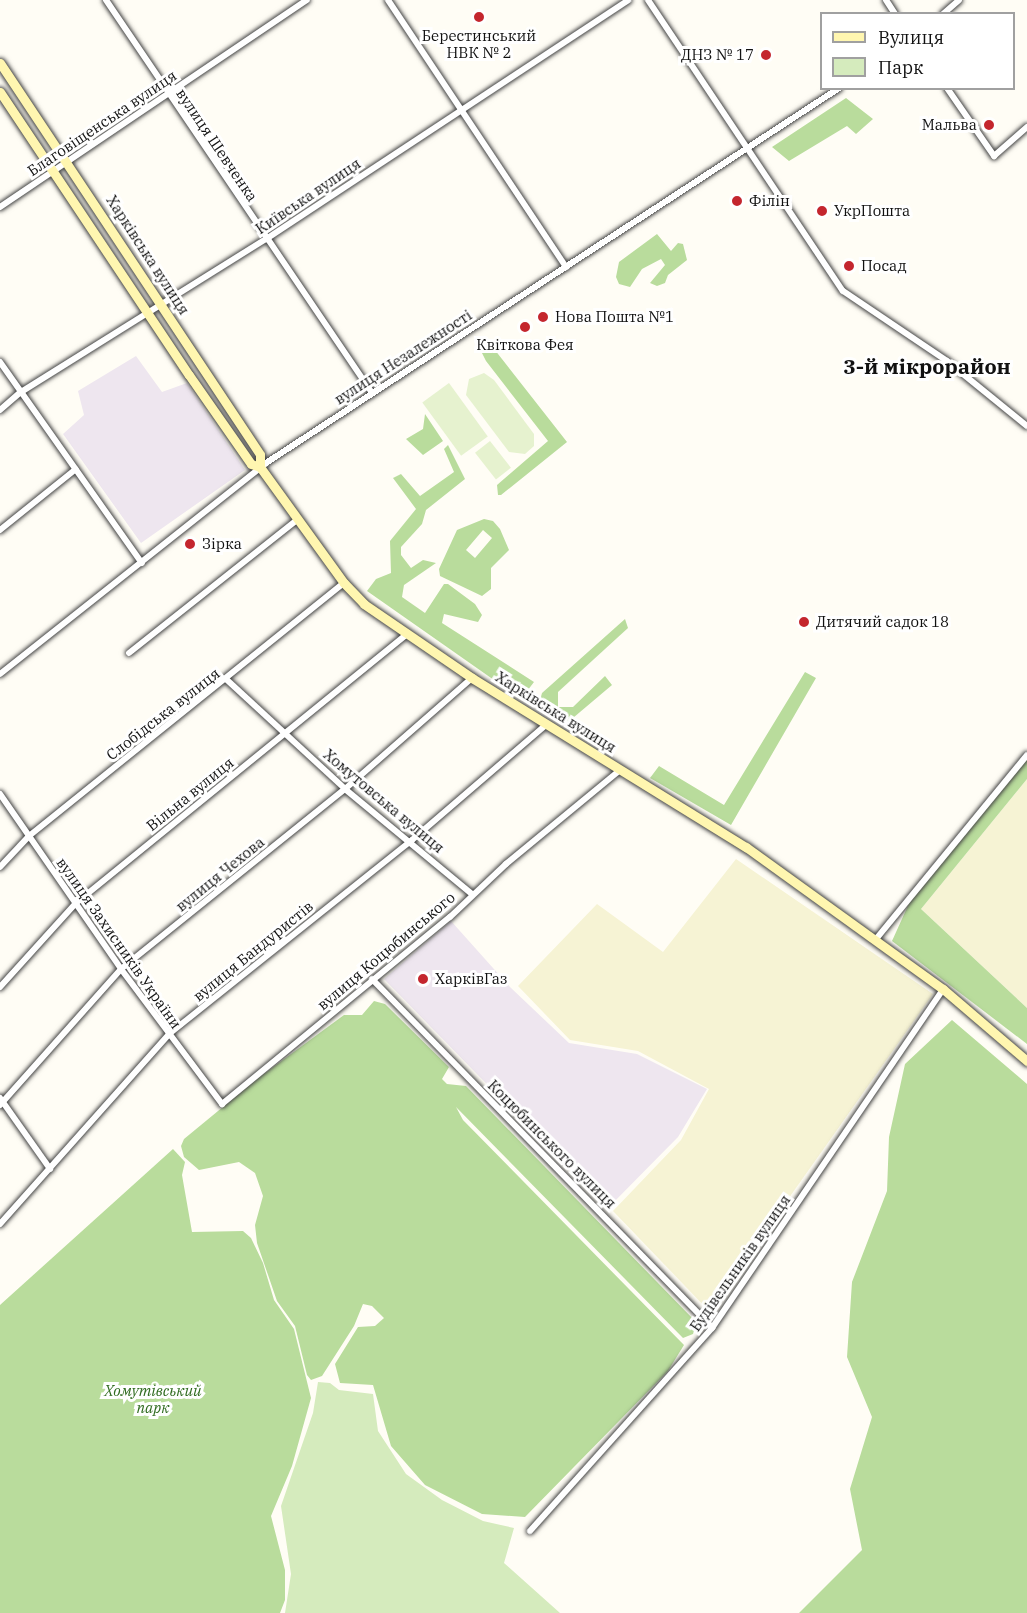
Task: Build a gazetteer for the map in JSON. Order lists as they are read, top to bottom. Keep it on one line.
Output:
{"streets":{"street":["Благовіщенська вулиця","вулиця Шевченка","Київська вулиця","Харківська вулиця","вулиця Незалежності","Слобідська вулиця","Вільна вулиця","Хомутовська вулиця","вулиця Чехова","вулиця Захисників України","вулиця Бандуристів","вулиця Коцюбинського","Коцюбинського вулиця","Будівельників вулиця"]},"crossings":[["Благовіщенська вулиця","вулиця Шевченка"],["Благовіщенська вулиця","Харківська вулиця"],["вулиця Шевченка","Київська вулиця"],["вулиця Шевченка","вулиця Незалежності"],["Київська вулиця","Харківська вулиця"],["Харківська вулиця","вулиця Незалежності"],["Харківська вулиця","Слобідська вулиця"],["Харківська вулиця","Вільна вулиця"],["Харківська вулиця","вулиця Чехова"],["Харківська вулиця","вулиця Бандуристів"],["Харківська вулиця","вулиця Коцюбинського"],["Харківська вулиця","Будівельників вулиця"],["Слобідська вулиця","Хомутовська вулиця"],["Слобідська вулиця","вулиця Захисників України"],["Вільна вулиця","Хомутовська вулиця"],["Вільна вулиця","вулиця Захисників України"],["Хомутовська вулиця","вулиця Чехова"],["Хомутовська вулиця","вулиця Бандуристів"],["Хомутовська вулиця","вулиця Коцюбинського"],["вулиця Чехова","вулиця Захисників України"],["вулиця Захисників України","вулиця Бандуристів"],["вулиця Захисників України","вулиця Коцюбинського"],["вулиця Коцюбинського","Коцюбинського вулиця"],["Коцюбинського вулиця","Будівельників вулиця"]],"districts":["3-й мікрорайон"],"parks":["Хомутівський парк"],"places":["Берестинський НВК № 2","ДНЗ № 17","Мальва","Філін","УкрПошта","Посад","Нова Пошта №1","Квіткова Фея","Зірка","Дитячий садок 18","ХарківГаз"],"legend":["Вулиця","Парк"]}
